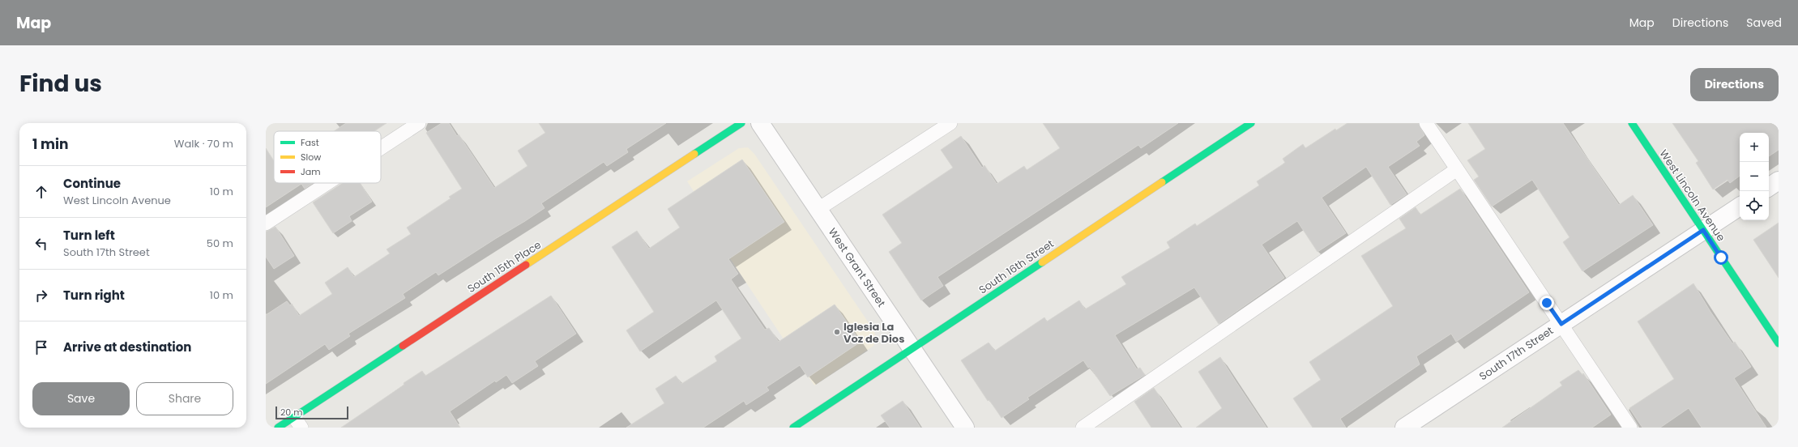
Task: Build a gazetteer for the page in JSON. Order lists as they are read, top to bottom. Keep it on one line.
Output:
{"streets":{"main road":["West Lincoln Avenue","South 15th Place","South 16th Street"],"street":["West Grant Street","South 17th Street"]},"crossings":[["West Lincoln Avenue","South 17th Street"],["South 16th Street","West Grant Street"]],"places":["Iglesia La Voz de Dios"],"legend":["Fast","Slow","Jam"],"scale_bar":"20 m","page":{"header":"Map","nav":["Map","Directions","Saved"],"title":"Find us","buttons":["Directions",["Save","Share"]],"heading":["1 min","Walk · 70 m"],"map_buttons":["+","−"],"list":[["Continue","West Lincoln Avenue","10 m"],["Turn left","South 17th Street","50 m"],["Turn right","10 m"],"Arrive at destination"],"scale":"20 m"}}
